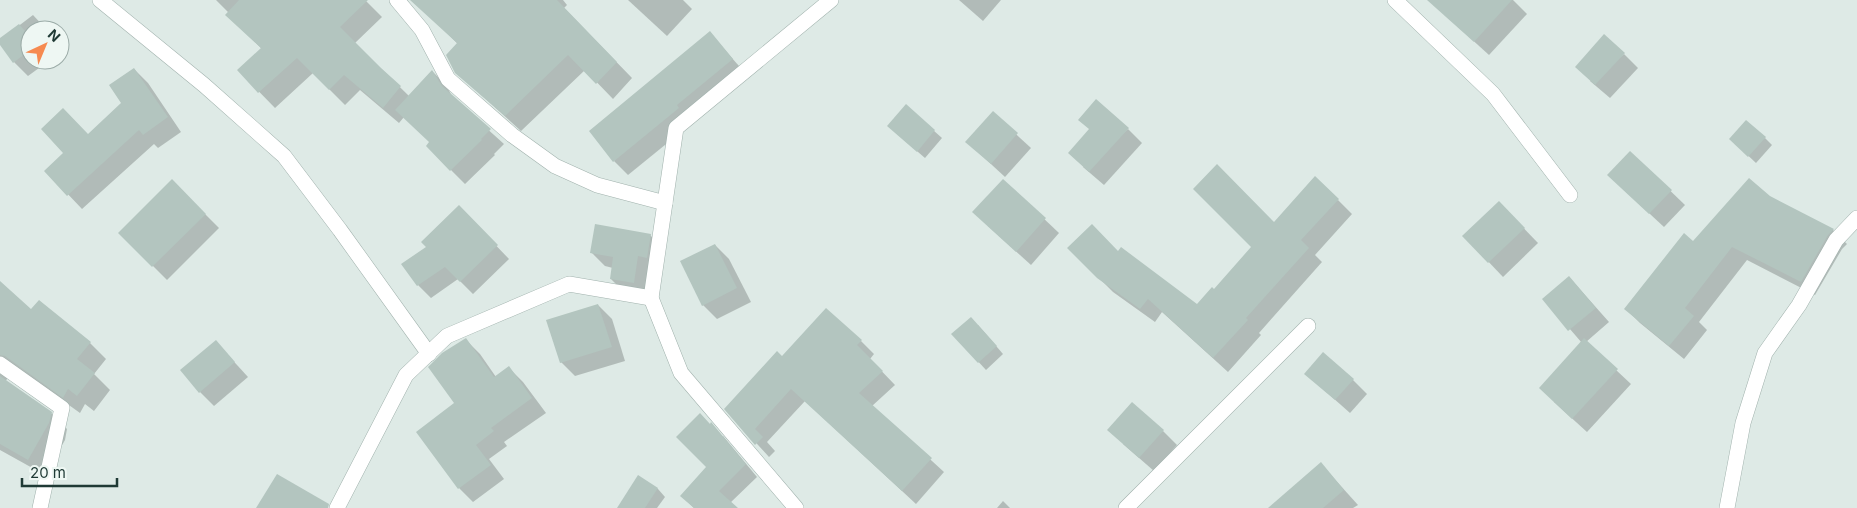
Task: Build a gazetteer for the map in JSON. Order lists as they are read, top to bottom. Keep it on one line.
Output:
{"scale_bar":"20 m","north":"top right"}
